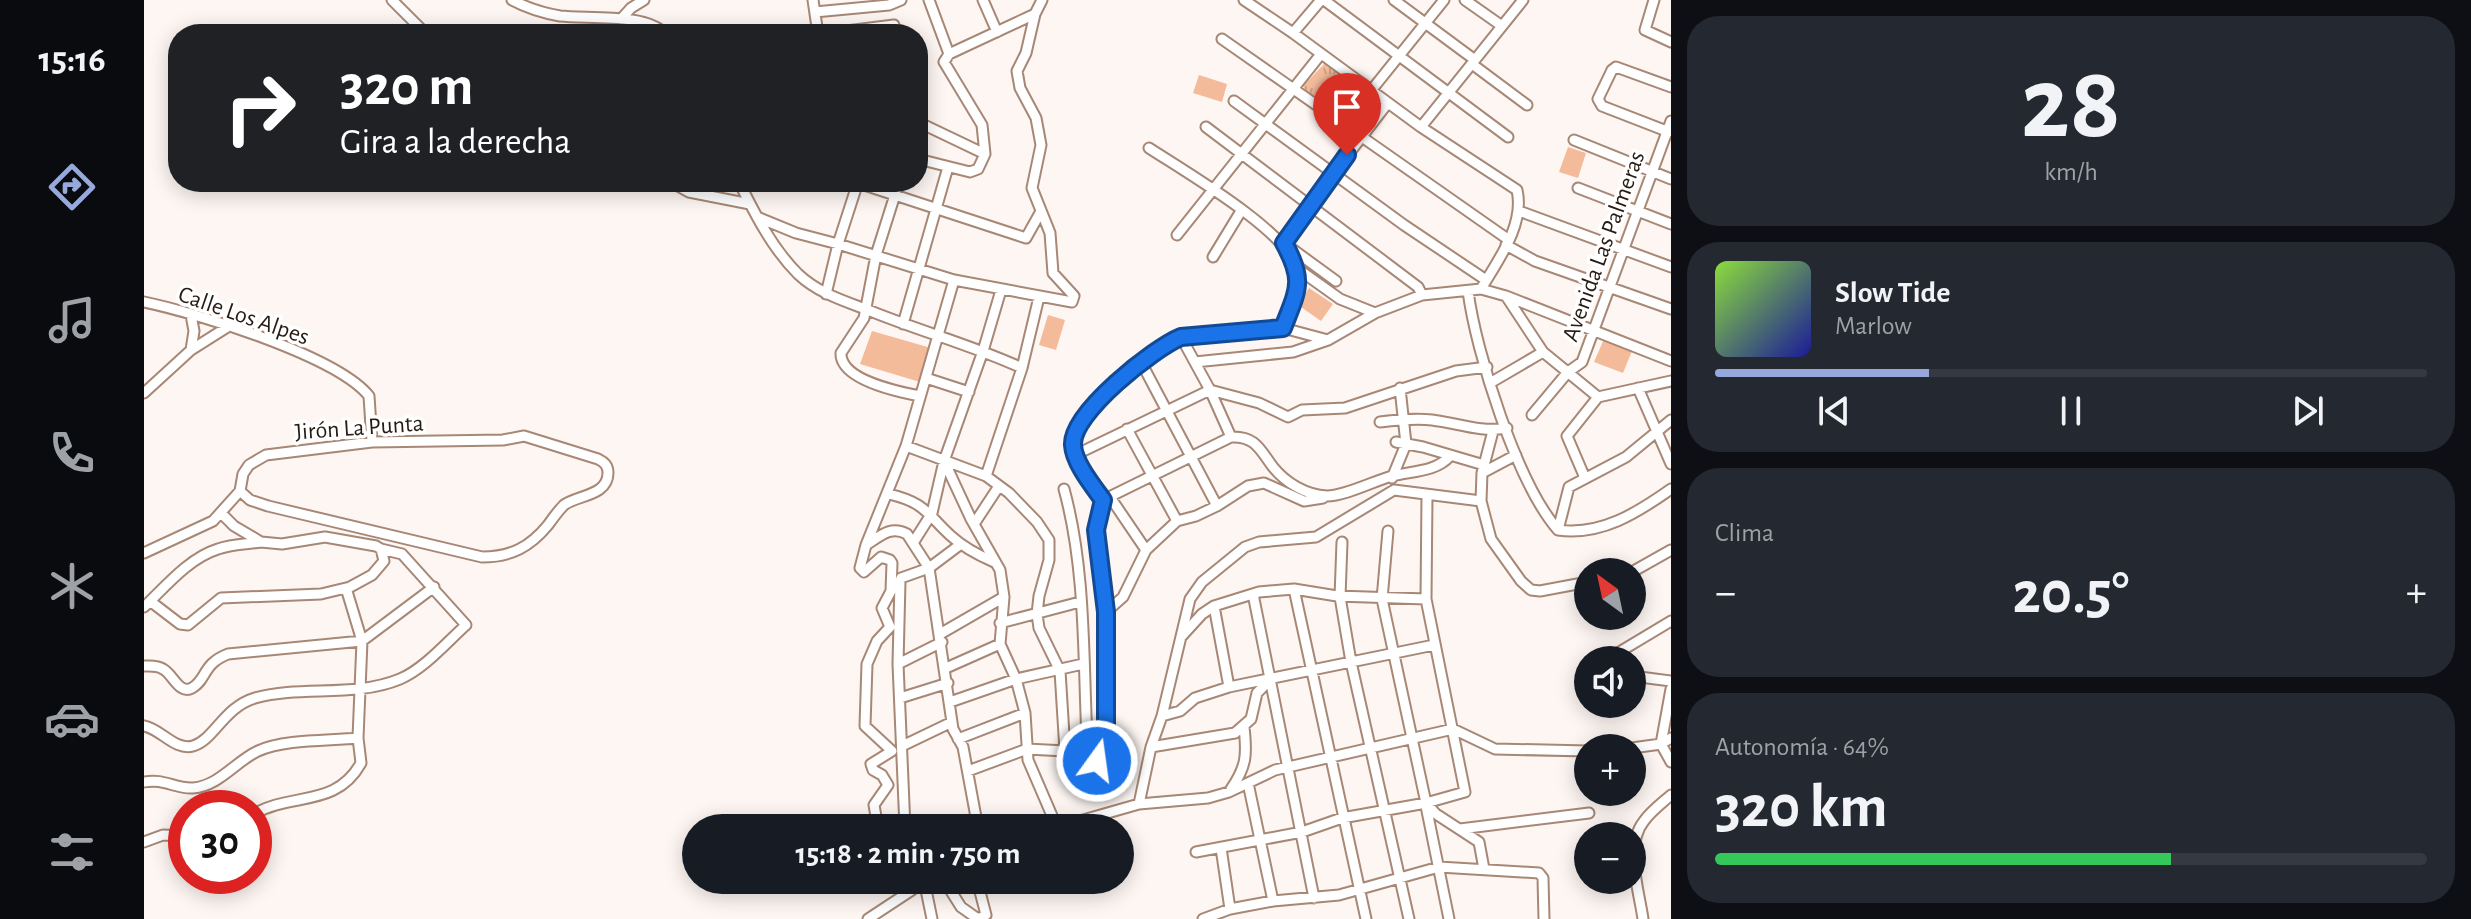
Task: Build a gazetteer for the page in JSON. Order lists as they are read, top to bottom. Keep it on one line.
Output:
{"streets":{"street":["Avenida Las Palmeras","Calle Los Alpes","Jirón La Punta"]},"crossings":[["Calle Los Alpes","Jirón La Punta"]],"north":"top left","page":{"tabs":"15:16","tile":[["28","km/h"],"Clima",["Autonomía · 64%","320 km"]],"turn":["320 m","Gira a la derecha"],"song":["Slow Tide","Marlow"],"map_buttons":["+","−"],"heat":["−","20.5°","+"],"limit":"30","trip":"15:18 · 2 min · 750 m"}}
